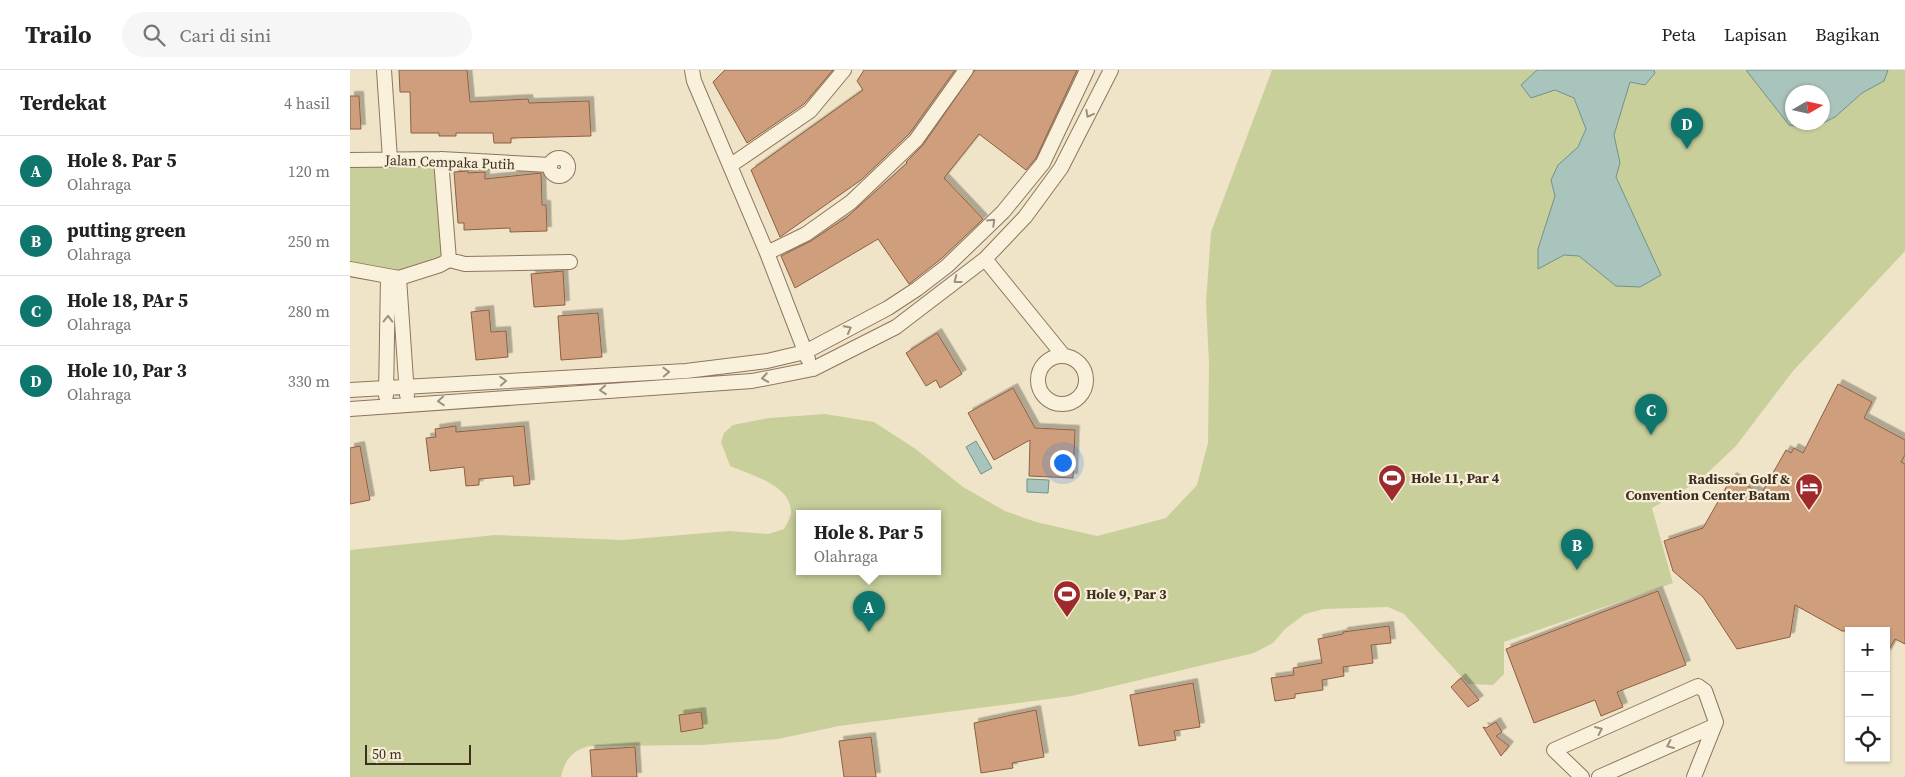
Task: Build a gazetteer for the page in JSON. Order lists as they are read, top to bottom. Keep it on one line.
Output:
{"streets":{"street":["Jalan Cempaka Putih"]},"places":{"sports":["Hole 11, Par 4","Hole 9, Par 3"],"hotel":["Radisson Golf & Convention Center Batam"]},"scale_bar":"50 m","north":"right","page":{"header":"Trailo","search":"Cari di sini","nav":["Peta","Lapisan","Bagikan"],"heading":["Terdekat","4 hasil"],"pins":["D","C","B","A"],"list":[{"mark":"A","name":"Hole 8. Par 5","note":"Olahraga","value":"120 m"},{"mark":"B","name":"putting green","note":"Olahraga","value":"250 m"},{"mark":"C","name":"Hole 18, PAr 5","note":"Olahraga","value":"280 m"},{"mark":"D","name":"Hole 10, Par 3","note":"Olahraga","value":"330 m"}],"popup":["Hole 8. Par 5","Olahraga"],"map_buttons":["+","−"],"scale":"50 m"}}
